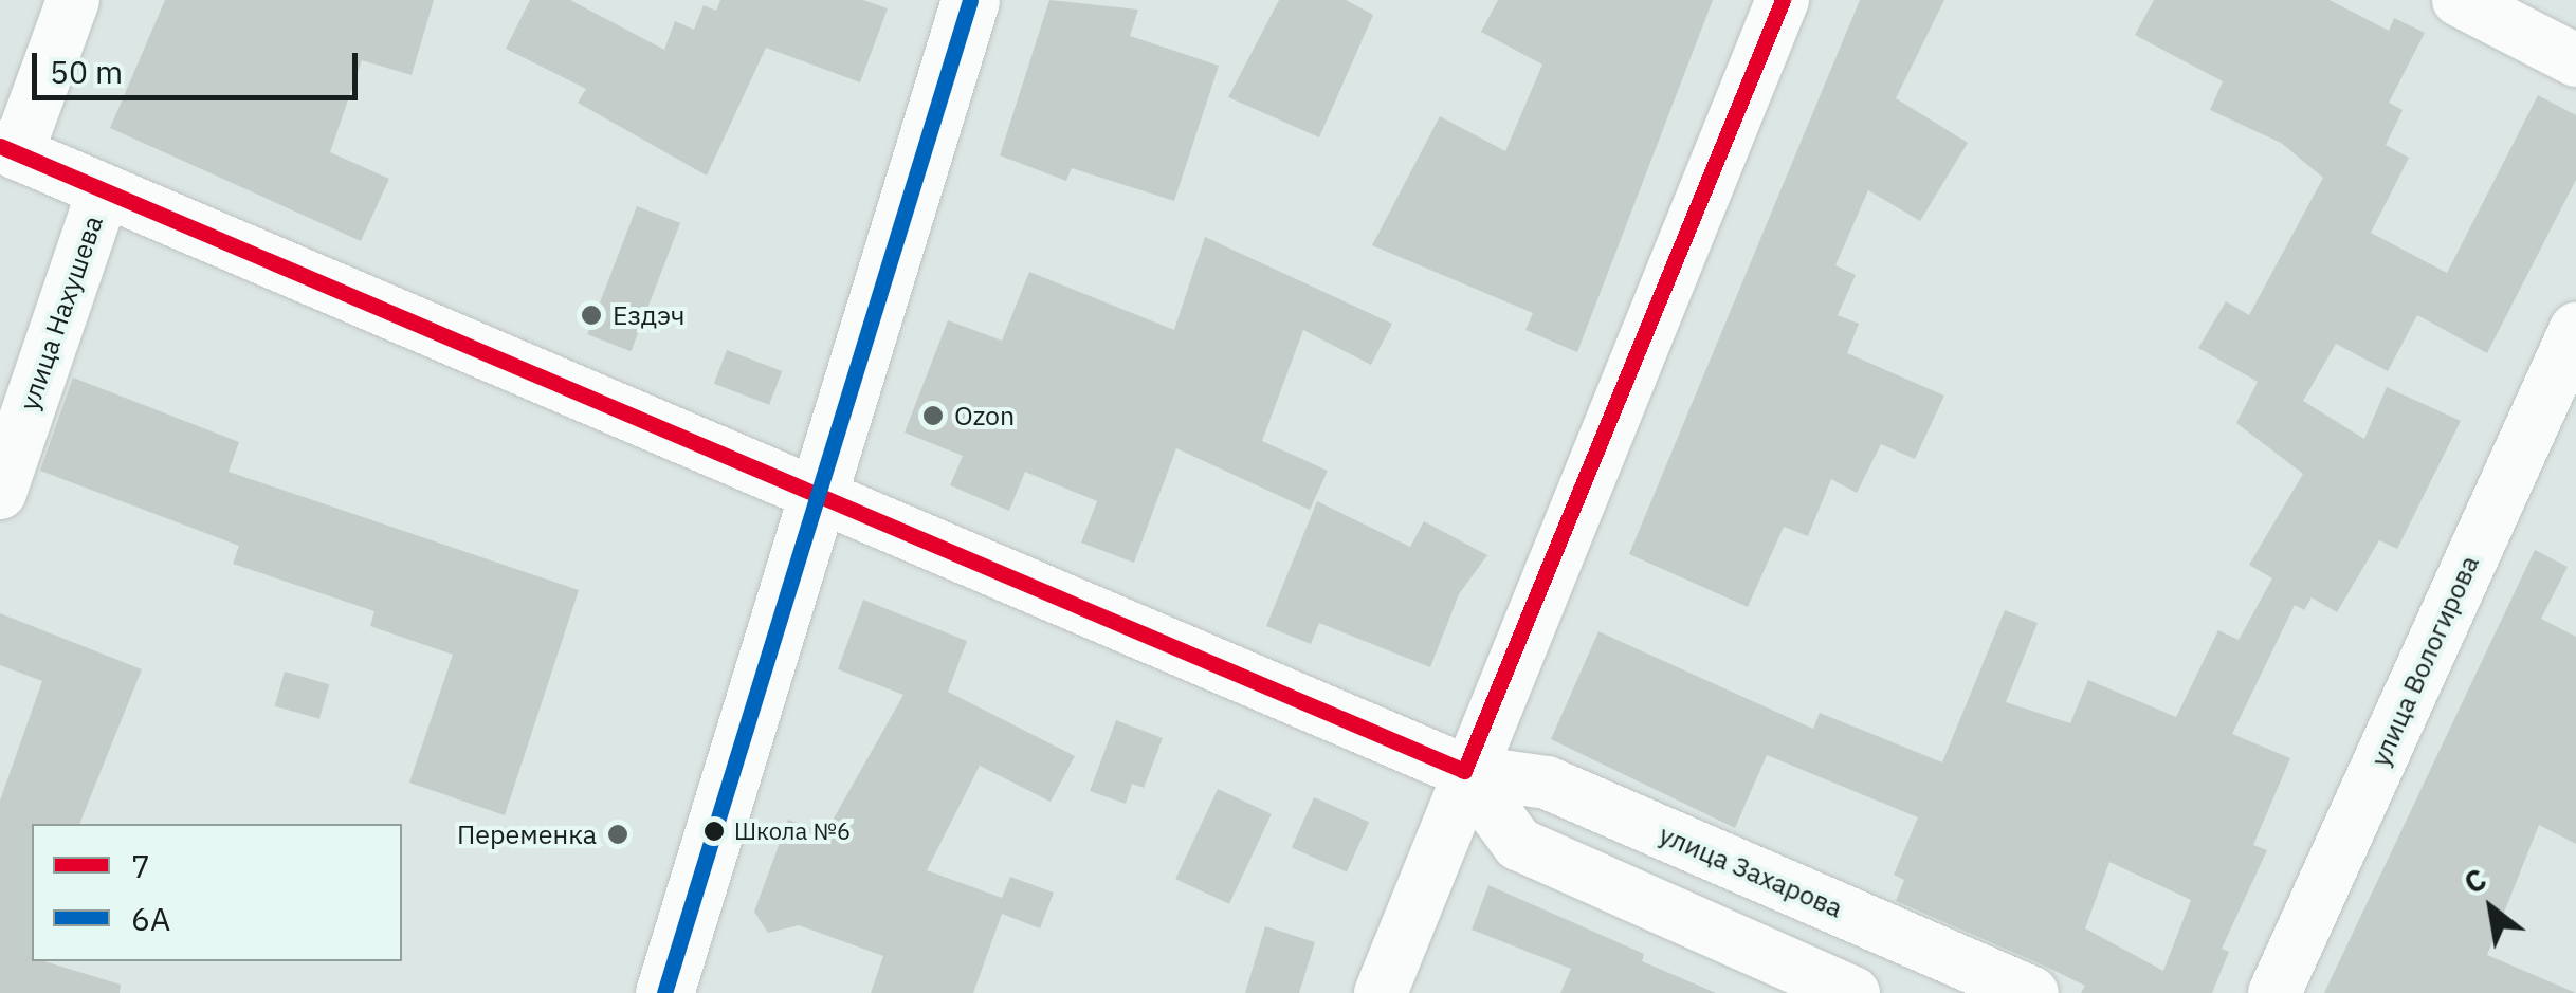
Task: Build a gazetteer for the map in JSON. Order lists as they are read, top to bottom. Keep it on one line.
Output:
{"streets":{"street":["улица Нахушева","улица Вологирова","улица Захарова"]},"crossings":[["улица Нахушева","улица Захарова"]],"places":["Ездэч","Ozon","Школа №6","Переменка"],"lines":["transit line 7","transit line 6А"],"legend":["7","6А"],"scale_bar":"50 m","north":"top left"}
